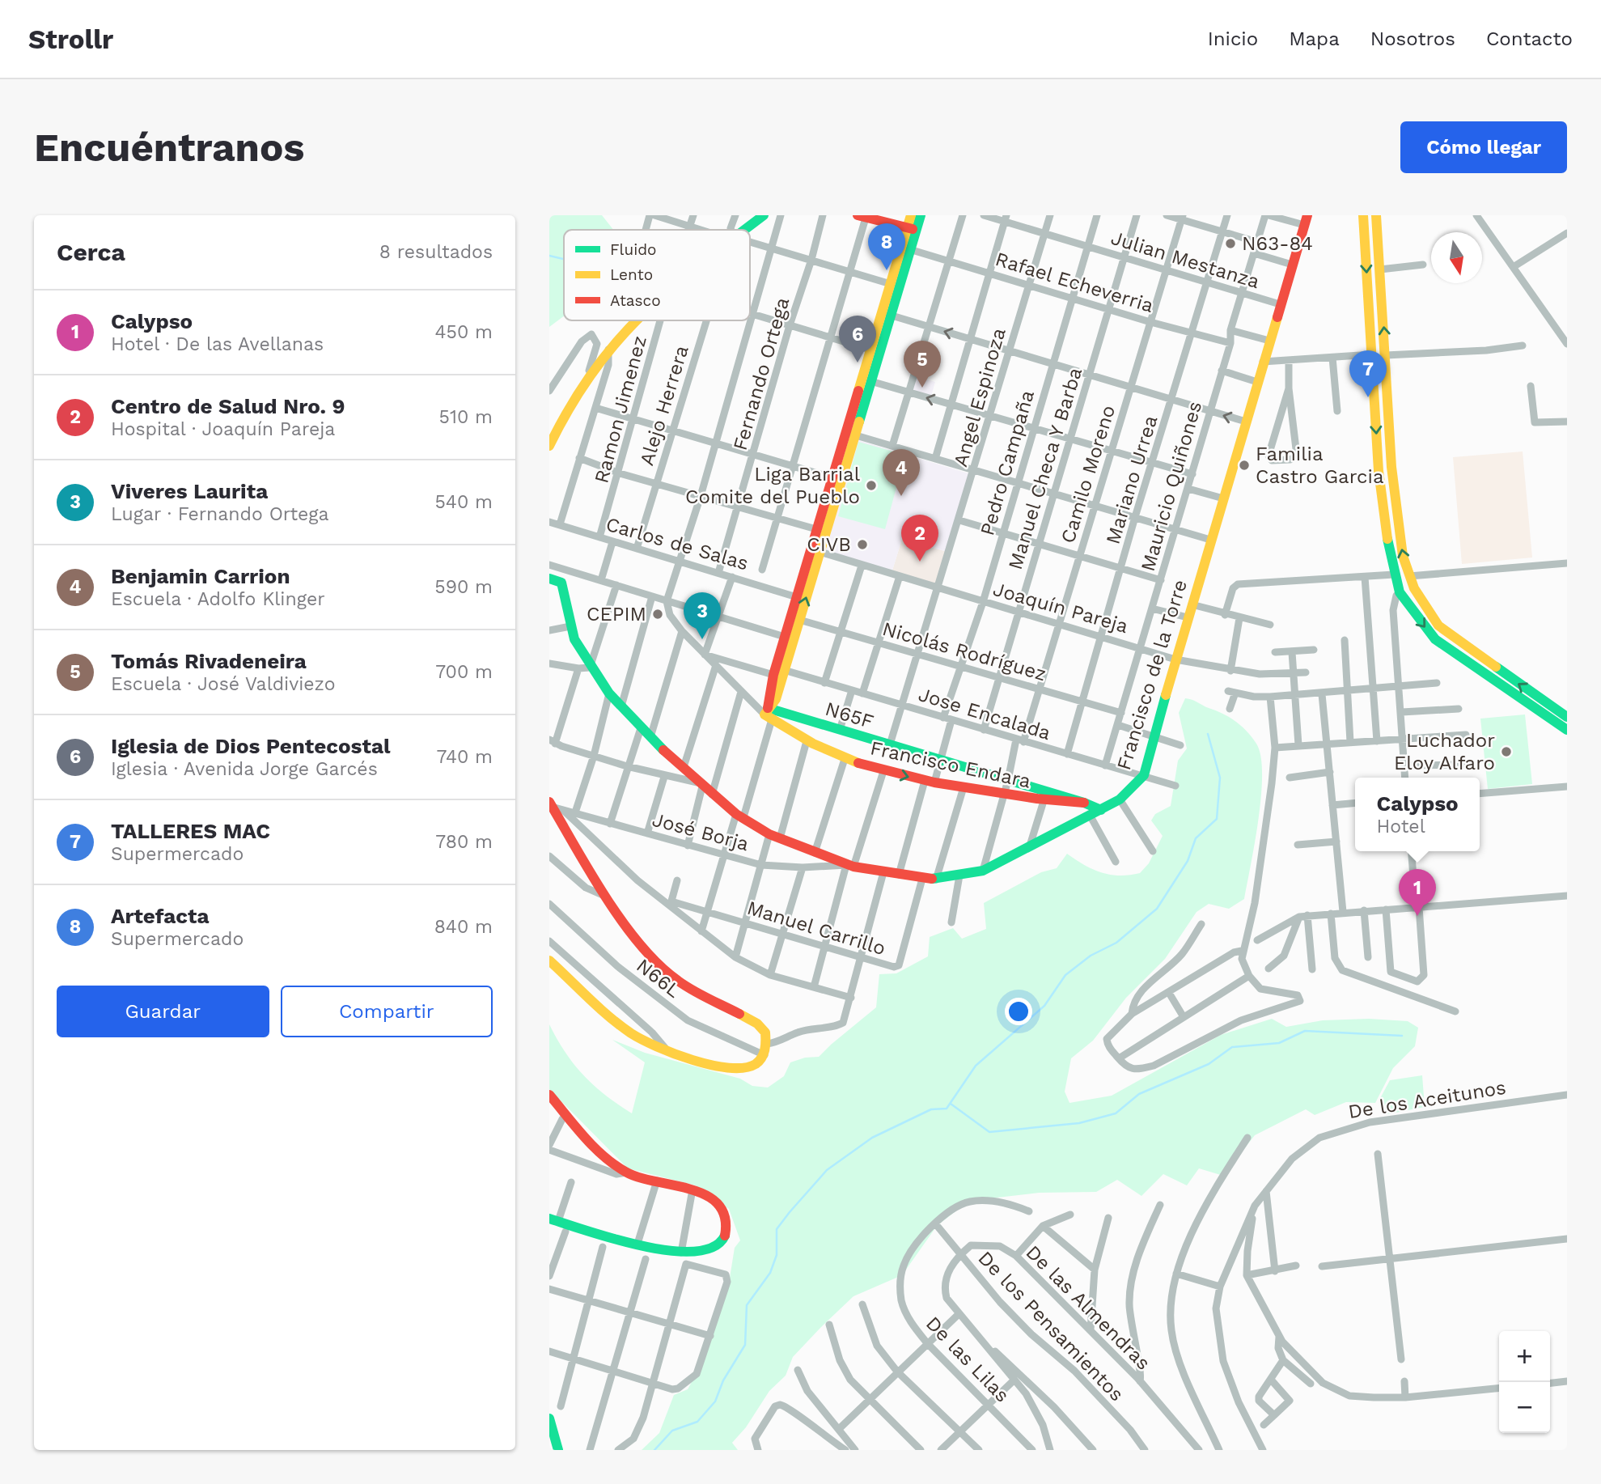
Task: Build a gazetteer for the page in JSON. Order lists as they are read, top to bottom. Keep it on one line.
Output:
{"streets":{"street":["Julian Mestanza","Rafael Echeverria","Fernando Ortega","Angel Espinoza","Alejo Herrera","Ramon Jimenez","Pedro Campaña","Manuel Checa Y Barba","Camilo Moreno","Mariano Urrea","Mauricio Quiñones","Carlos de Salas","Joaquín Pareja","Nicolás Rodríguez","Francisco de la Torre","Jose Encalada","N65F","Francisco Endara","José Borja","Manuel Carrillo","N66L","De los Aceitunos","De las Almendras","De los Pensamientos","De las Lilas"]},"crossings":[["Julian Mestanza","Angel Espinoza"],["Julian Mestanza","Pedro Campaña"],["Julian Mestanza","Manuel Checa Y Barba"],["Julian Mestanza","Camilo Moreno"],["Julian Mestanza","Mariano Urrea"],["Julian Mestanza","Mauricio Quiñones"],["Julian Mestanza","Francisco de la Torre"],["Rafael Echeverria","Angel Espinoza"],["Rafael Echeverria","Pedro Campaña"],["Rafael Echeverria","Manuel Checa Y Barba"],["Rafael Echeverria","Camilo Moreno"],["Rafael Echeverria","Mariano Urrea"],["Rafael Echeverria","Mauricio Quiñones"],["Fernando Ortega","Carlos de Salas"],["Angel Espinoza","Joaquín Pareja"],["Angel Espinoza","Nicolás Rodríguez"],["Angel Espinoza","Jose Encalada"],["Alejo Herrera","Carlos de Salas"],["Ramon Jimenez","Carlos de Salas"],["Pedro Campaña","Joaquín Pareja"],["Pedro Campaña","Nicolás Rodríguez"],["Pedro Campaña","Jose Encalada"],["Manuel Checa Y Barba","Joaquín Pareja"],["Manuel Checa Y Barba","Nicolás Rodríguez"],["Manuel Checa Y Barba","Jose Encalada"],["Camilo Moreno","Joaquín Pareja"],["Camilo Moreno","Nicolás Rodríguez"],["Camilo Moreno","Francisco de la Torre"],["Camilo Moreno","Jose Encalada"],["Camilo Moreno","N65F"],["Camilo Moreno","Francisco Endara"],["Mariano Urrea","Joaquín Pareja"],["Mariano Urrea","Nicolás Rodríguez"],["Mariano Urrea","Jose Encalada"],["Mauricio Quiñones","Joaquín Pareja"],["Mauricio Quiñones","Nicolás Rodríguez"],["Mauricio Quiñones","Jose Encalada"],["Joaquín Pareja","Francisco de la Torre"],["Francisco de la Torre","Jose Encalada"],["Francisco de la Torre","José Borja"],["Francisco de la Torre","Manuel Carrillo"],["N65F","Francisco Endara"],["José Borja","Manuel Carrillo"],["De las Almendras","De los Pensamientos"],["De los Pensamientos","De las Lilas"]],"places":["N63-84","Familia Castro Garcia","Liga Barrial Comite del Pueblo","CIVB","CEPIM","Luchador Eloy Alfaro"],"legend":["Fluido","Lento","Atasco"],"north":"bottom","page":{"header":"Strollr","nav":["Inicio","Mapa","Nosotros","Contacto"],"buttons":["Cómo llegar",["Guardar","Compartir"]],"title":"Encuéntranos","heading":["Cerca","8 resultados"],"pins":["8","6","5","7","4","2","3","1"],"list":[{"mark":"1","name":"Calypso","note":"Hotel · De las Avellanas","value":"450 m"},{"mark":"2","name":"Centro de Salud Nro. 9","note":"Hospital · Joaquín Pareja","value":"510 m"},{"mark":"3","name":"Viveres Laurita","note":"Lugar · Fernando Ortega","value":"540 m"},{"mark":"4","name":"Benjamin Carrion","note":"Escuela · Adolfo Klinger","value":"590 m"},{"mark":"5","name":"Tomás Rivadeneira","note":"Escuela · José Valdiviezo","value":"700 m"},{"mark":"6","name":"Iglesia de Dios Pentecostal","note":"Iglesia · Avenida Jorge Garcés","value":"740 m"},{"mark":"7","name":"TALLERES MAC","note":"Supermercado","value":"780 m"},{"mark":"8","name":"Artefacta","note":"Supermercado","value":"840 m"}],"popup":["Calypso","Hotel"],"map_buttons":["+","−"]}}
